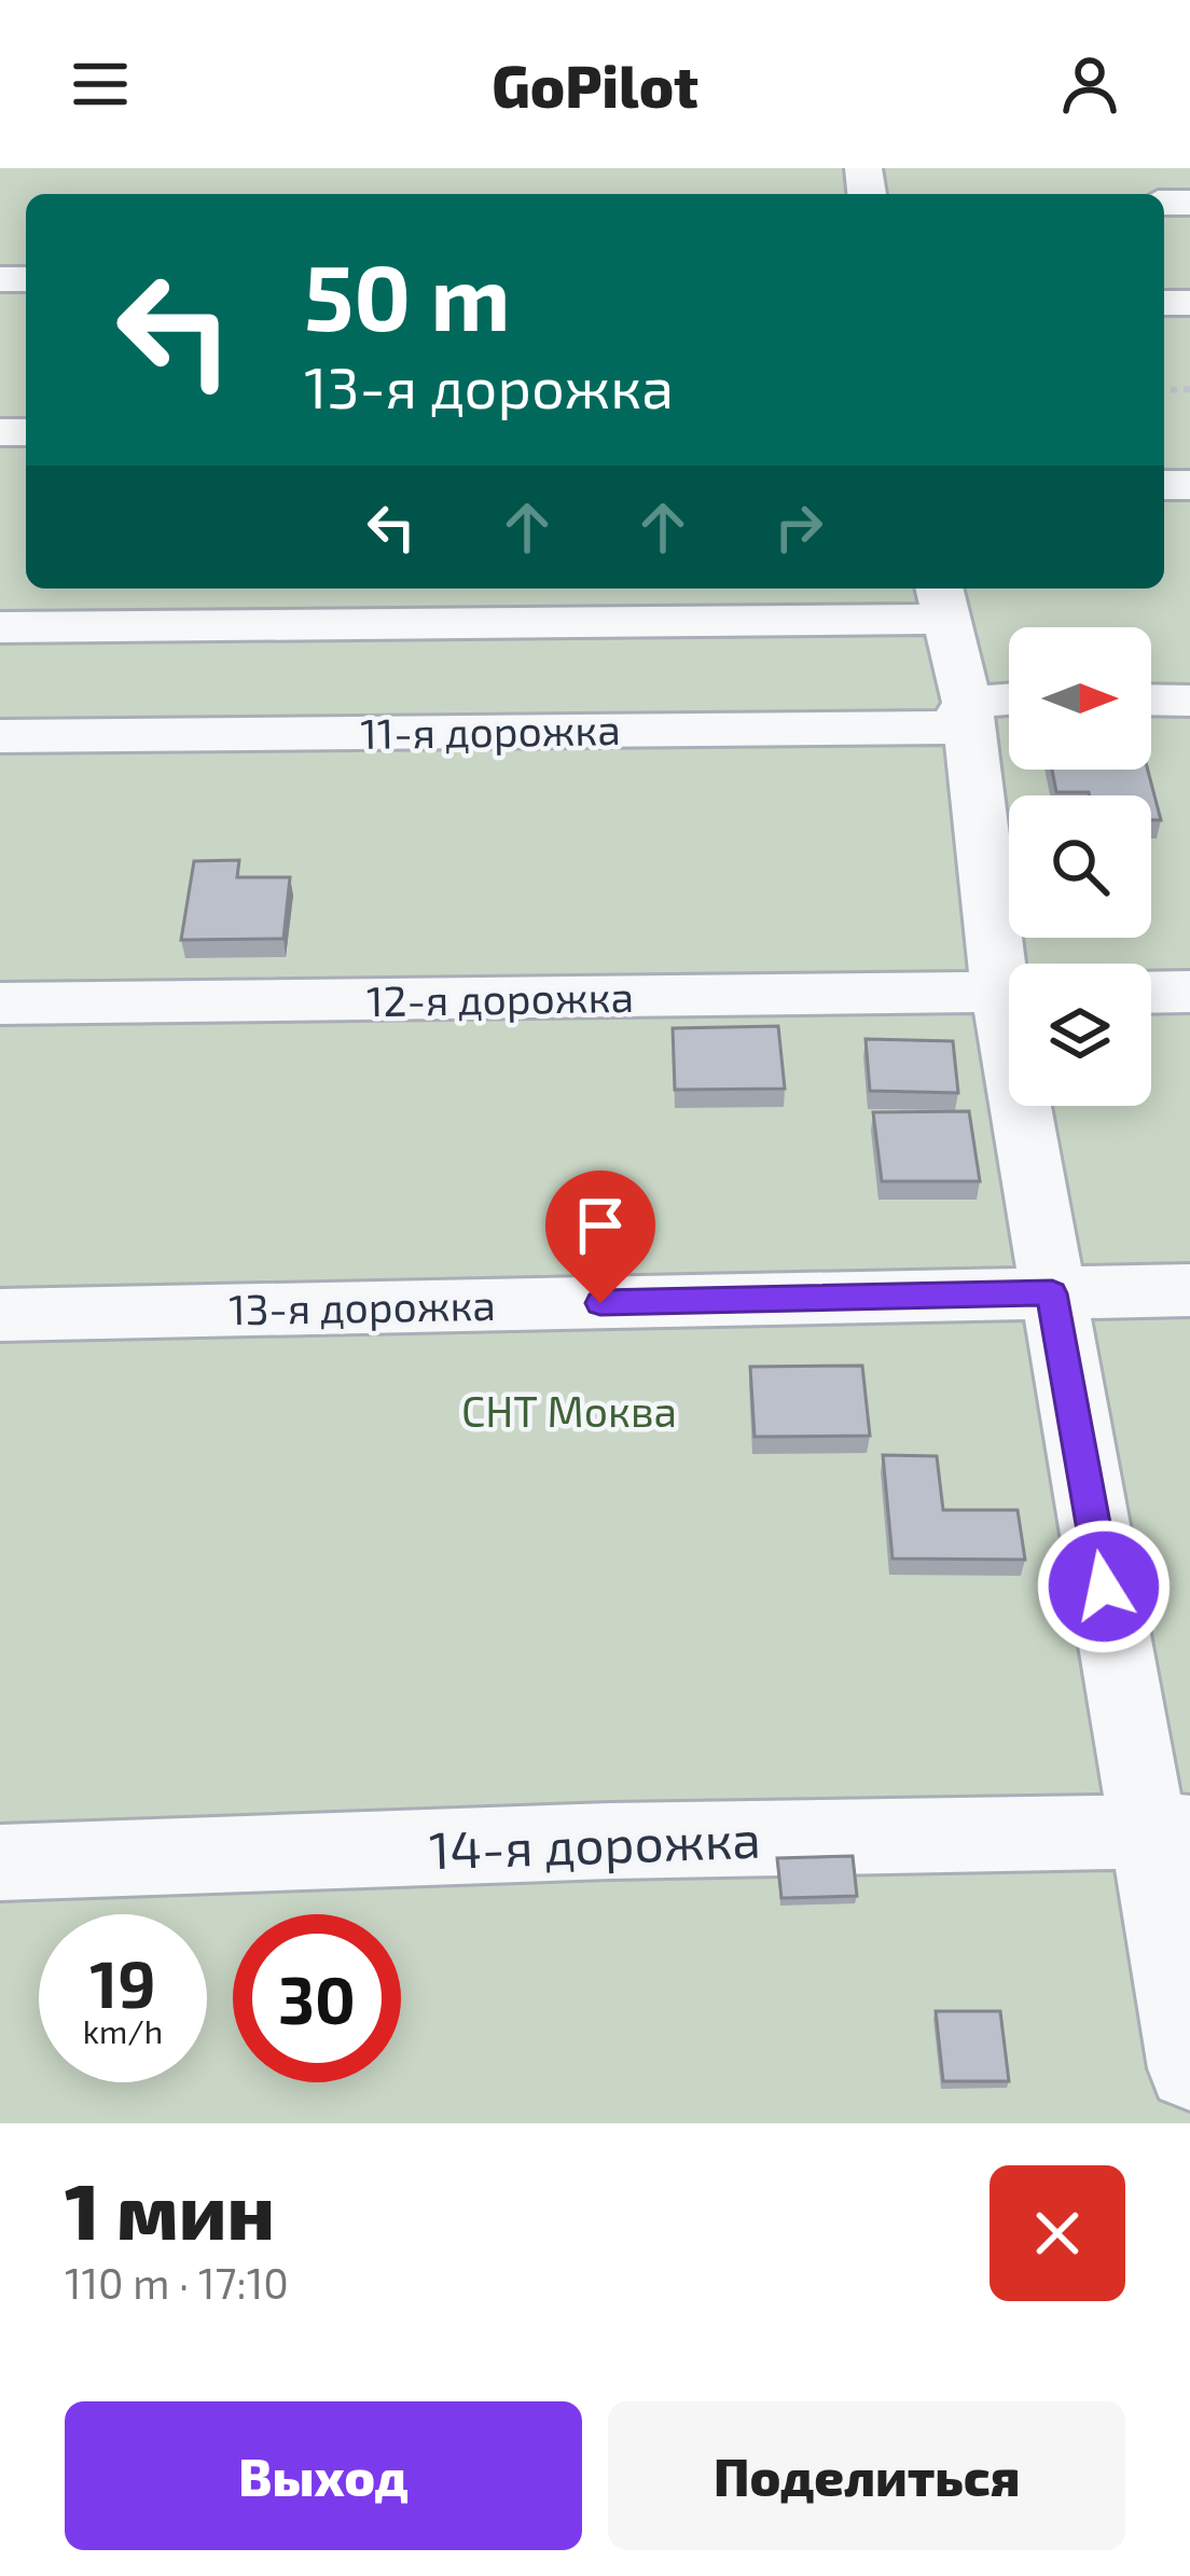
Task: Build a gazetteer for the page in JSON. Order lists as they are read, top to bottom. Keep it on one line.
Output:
{"streets":{"street":["11-я дорожка","12-я дорожка","13-я дорожка","14-я дорожка"]},"parks":["СНТ Моква"],"north":"right","page":{"header":"GoPilot","turn":["50 m","13-я дорожка"],"speed":"19 km/h","limit":"30","heading":["1 мин","110 m · 17:10"],"buttons":["Выход","Поделиться"]}}
